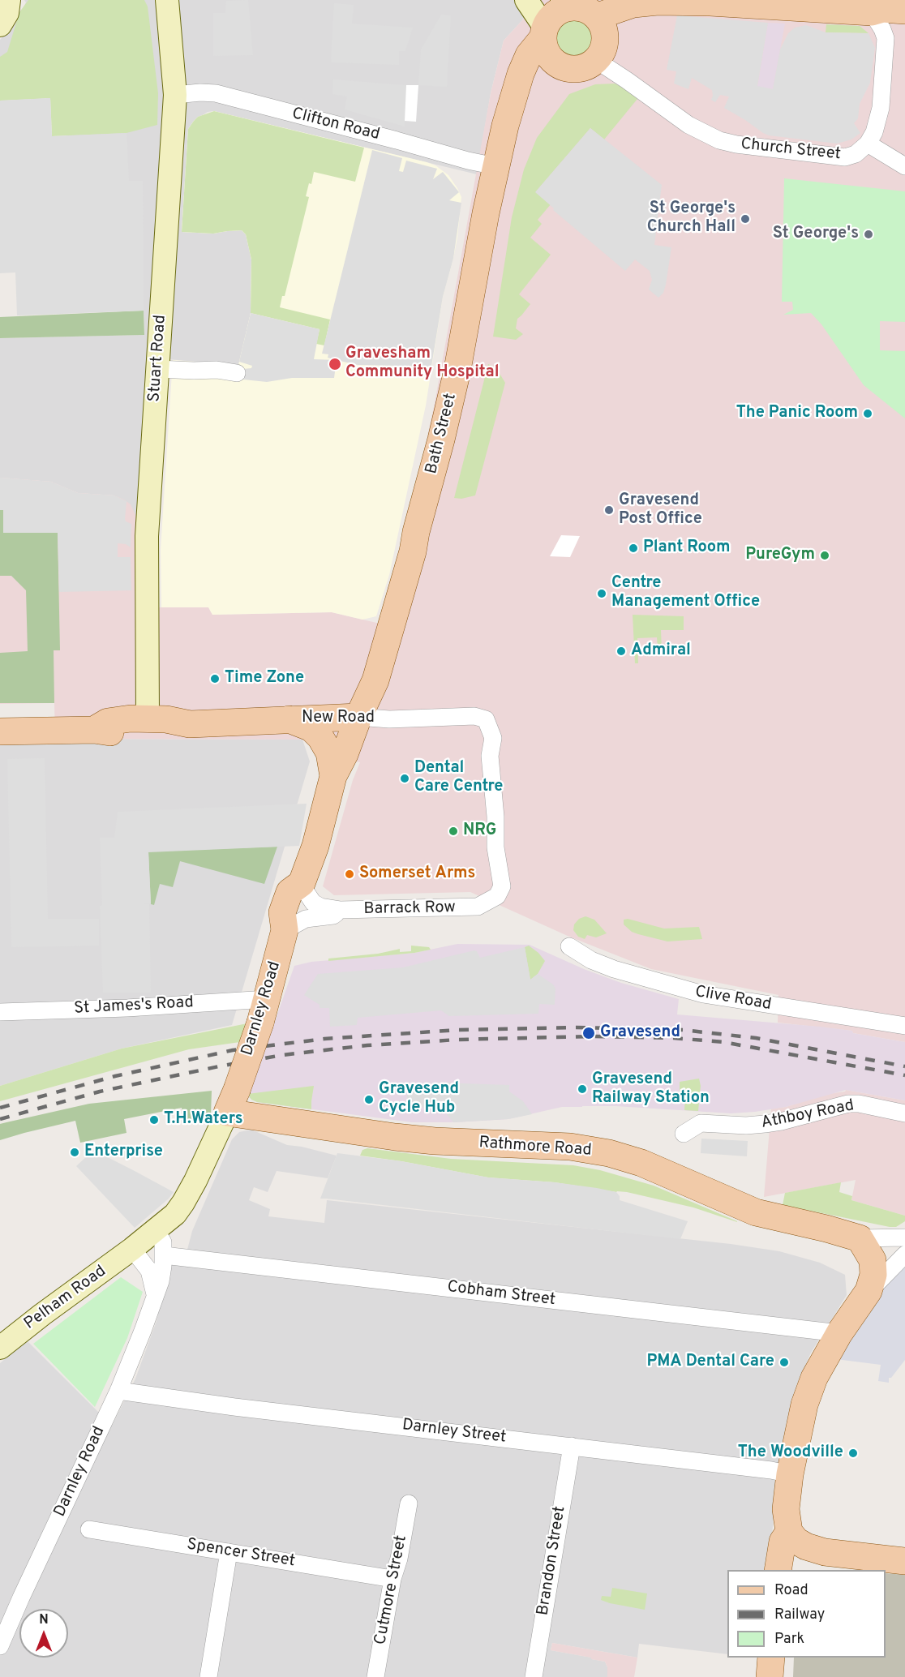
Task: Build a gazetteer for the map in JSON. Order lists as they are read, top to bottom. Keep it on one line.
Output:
{"streets":{"main road":["Stuart Road","Bath Street","New Road","Darnley Road","Rathmore Road","Pelham Road"],"street":["Clifton Road","Church Street","Barrack Row","Clive Road","St James's Road","Athboy Road","Cobham Street","Darnley Street","Spencer Street","Brandon Street","Cutmore Street"]},"crossings":[["Clifton Road","Stuart Road"],["Clifton Road","Bath Street"],["Church Street","Bath Street"],["Stuart Road","New Road"],["Bath Street","New Road"],["Bath Street","Darnley Road"],["New Road","Barrack Row"],["Barrack Row","Darnley Road"],["St James's Road","Darnley Road"],["Darnley Road","Rathmore Road"],["Darnley Road","Cobham Street"],["Darnley Road","Pelham Road"],["Darnley Road","Darnley Street"],["Darnley Street","Brandon Street"],["Spencer Street","Cutmore Street"]],"places":["St George's Church Hall","St George's","Gravesham Community Hospital","The Panic Room","Gravesend Post Office","Plant Room","PureGym","Centre Management Office","Admiral","Time Zone","Dental Care Centre","NRG","Somerset Arms","Gravesend","Gravesend Railway Station","Gravesend Cycle Hub","T.H.Waters","Enterprise","PMA Dental Care","The Woodville"],"legend":["Road","Railway","Park"],"north":"top"}
